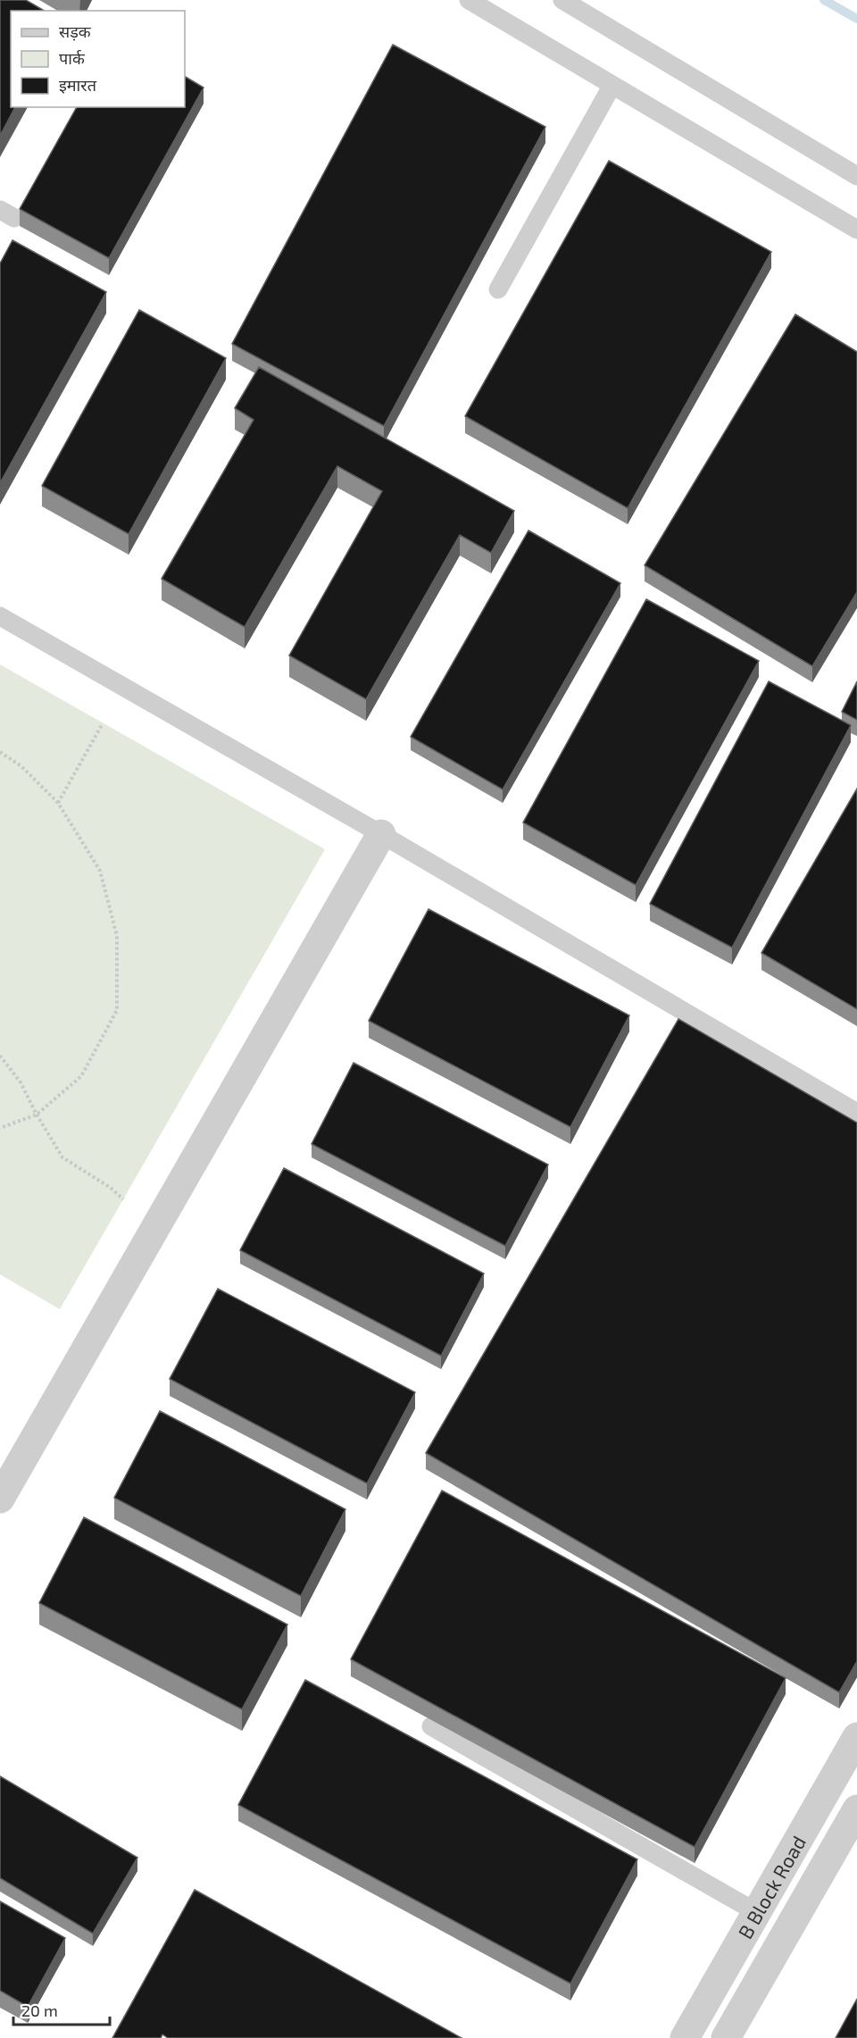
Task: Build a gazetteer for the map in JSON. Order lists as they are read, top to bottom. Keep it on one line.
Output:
{"streets":{"street":["B Block Road"]},"legend":["सड़क","पार्क","इमारत"],"scale_bar":"20 m"}
